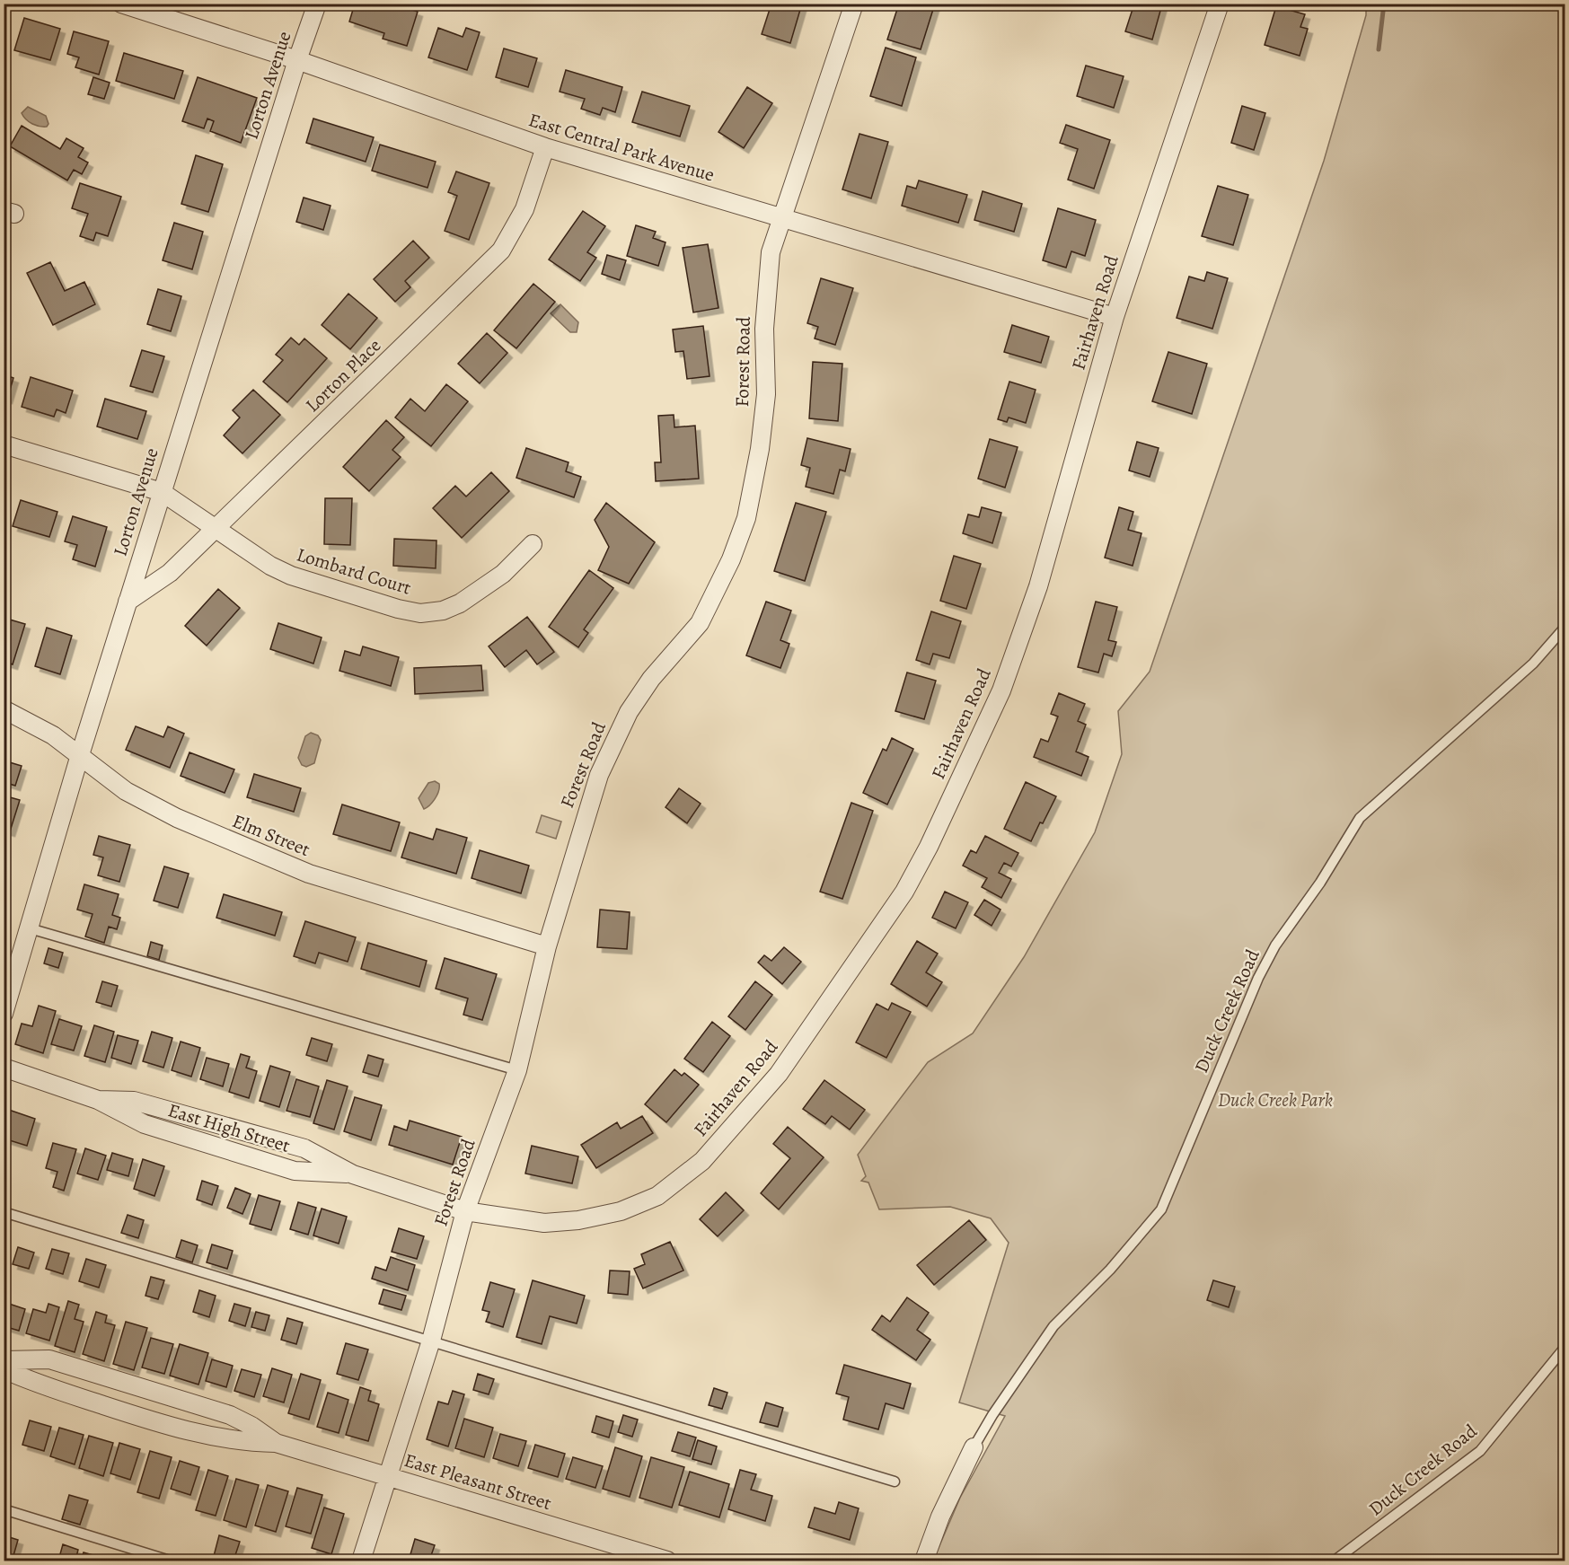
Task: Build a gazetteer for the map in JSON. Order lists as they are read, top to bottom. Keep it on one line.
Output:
{"streets":{"street":["Lorton Avenue","East Central Park Avenue","Fairhaven Road","Forest Road","Lorton Place","Lombard Court","Elm Street","East High Street","East Pleasant Street"],"lane":["Duck Creek Road"]},"crossings":[["Lorton Avenue","East Central Park Avenue"],["Lorton Avenue","Lorton Place"],["Lorton Avenue","Lombard Court"],["Lorton Avenue","Elm Street"],["East Central Park Avenue","Fairhaven Road"],["East Central Park Avenue","Forest Road"],["East Central Park Avenue","Lorton Place"],["Fairhaven Road","Forest Road"],["Fairhaven Road","East High Street"],["Forest Road","Elm Street"],["Forest Road","East High Street"],["Forest Road","East Pleasant Street"],["Lorton Place","Lombard Court"]],"parks":["Duck Creek Park"]}
